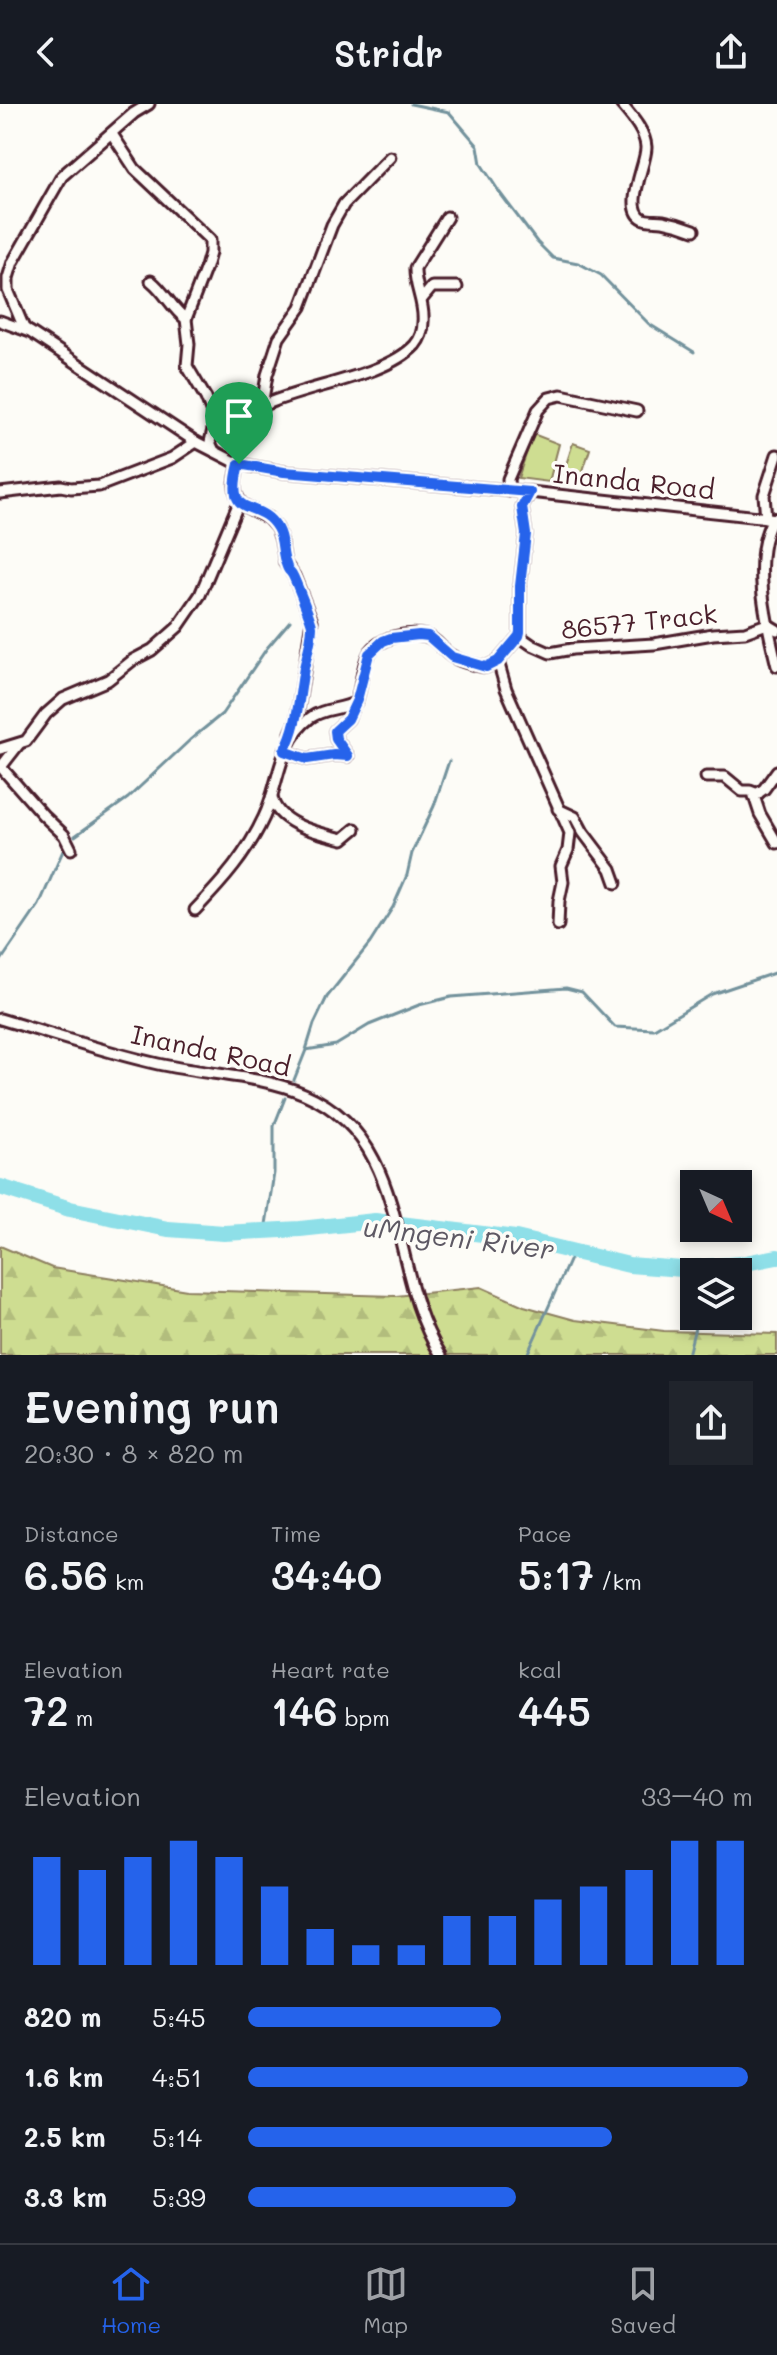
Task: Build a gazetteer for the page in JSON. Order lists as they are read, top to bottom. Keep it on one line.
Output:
{"streets":{"street":["Inanda Road","86577 Track"]},"water":["uMngeni River"],"north":"bottom right","page":{"header":"Stridr","heading":["Evening run","20:30 · 8 × 820 m"],"stats":[["Distance","6.56 km"],["Time","34:40"],["Pace","5:17 /km"],["Elevation","72 m"],["Heart rate","146 bpm"],["kcal","445"]],"chart":["Elevation","33–40 m"],"list":[{"name":"820 m","note":"5:45"},{"name":"1.6 km","note":"4:51"},{"name":"2.5 km","note":"5:14"},{"name":"3.3 km","note":"5:39"}],"tabs":["Home","Map","Saved"]}}
